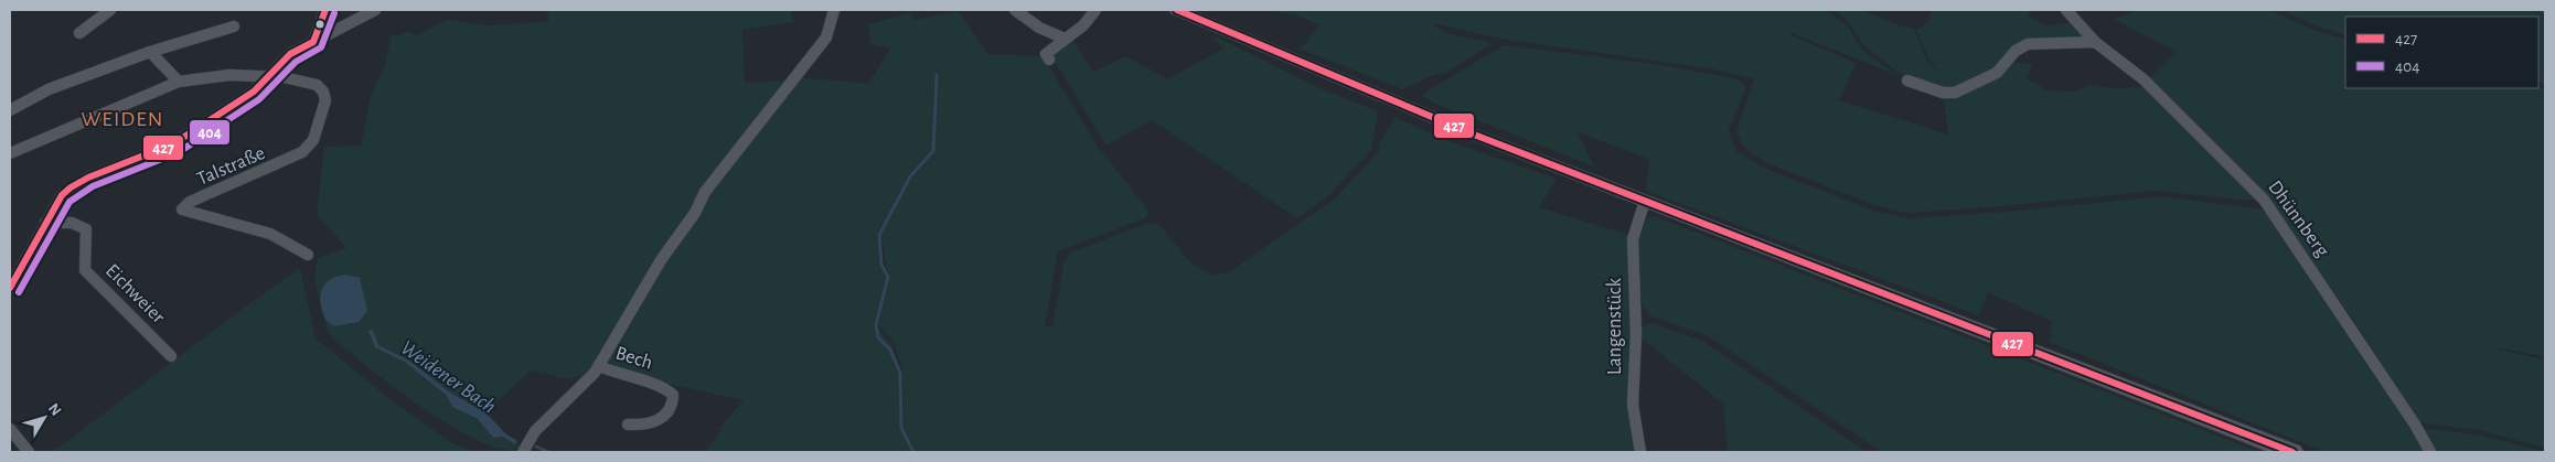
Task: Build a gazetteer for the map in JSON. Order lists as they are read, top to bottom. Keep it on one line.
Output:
{"streets":{"street":["Talstraße","Dhünnberg","Eichweier","Langenstück","Bech"]},"districts":["WEIDEN"],"water":["Weidener Bach"],"lines":["transit line 427","transit line 404"],"legend":["427","404"],"north":"top right"}
